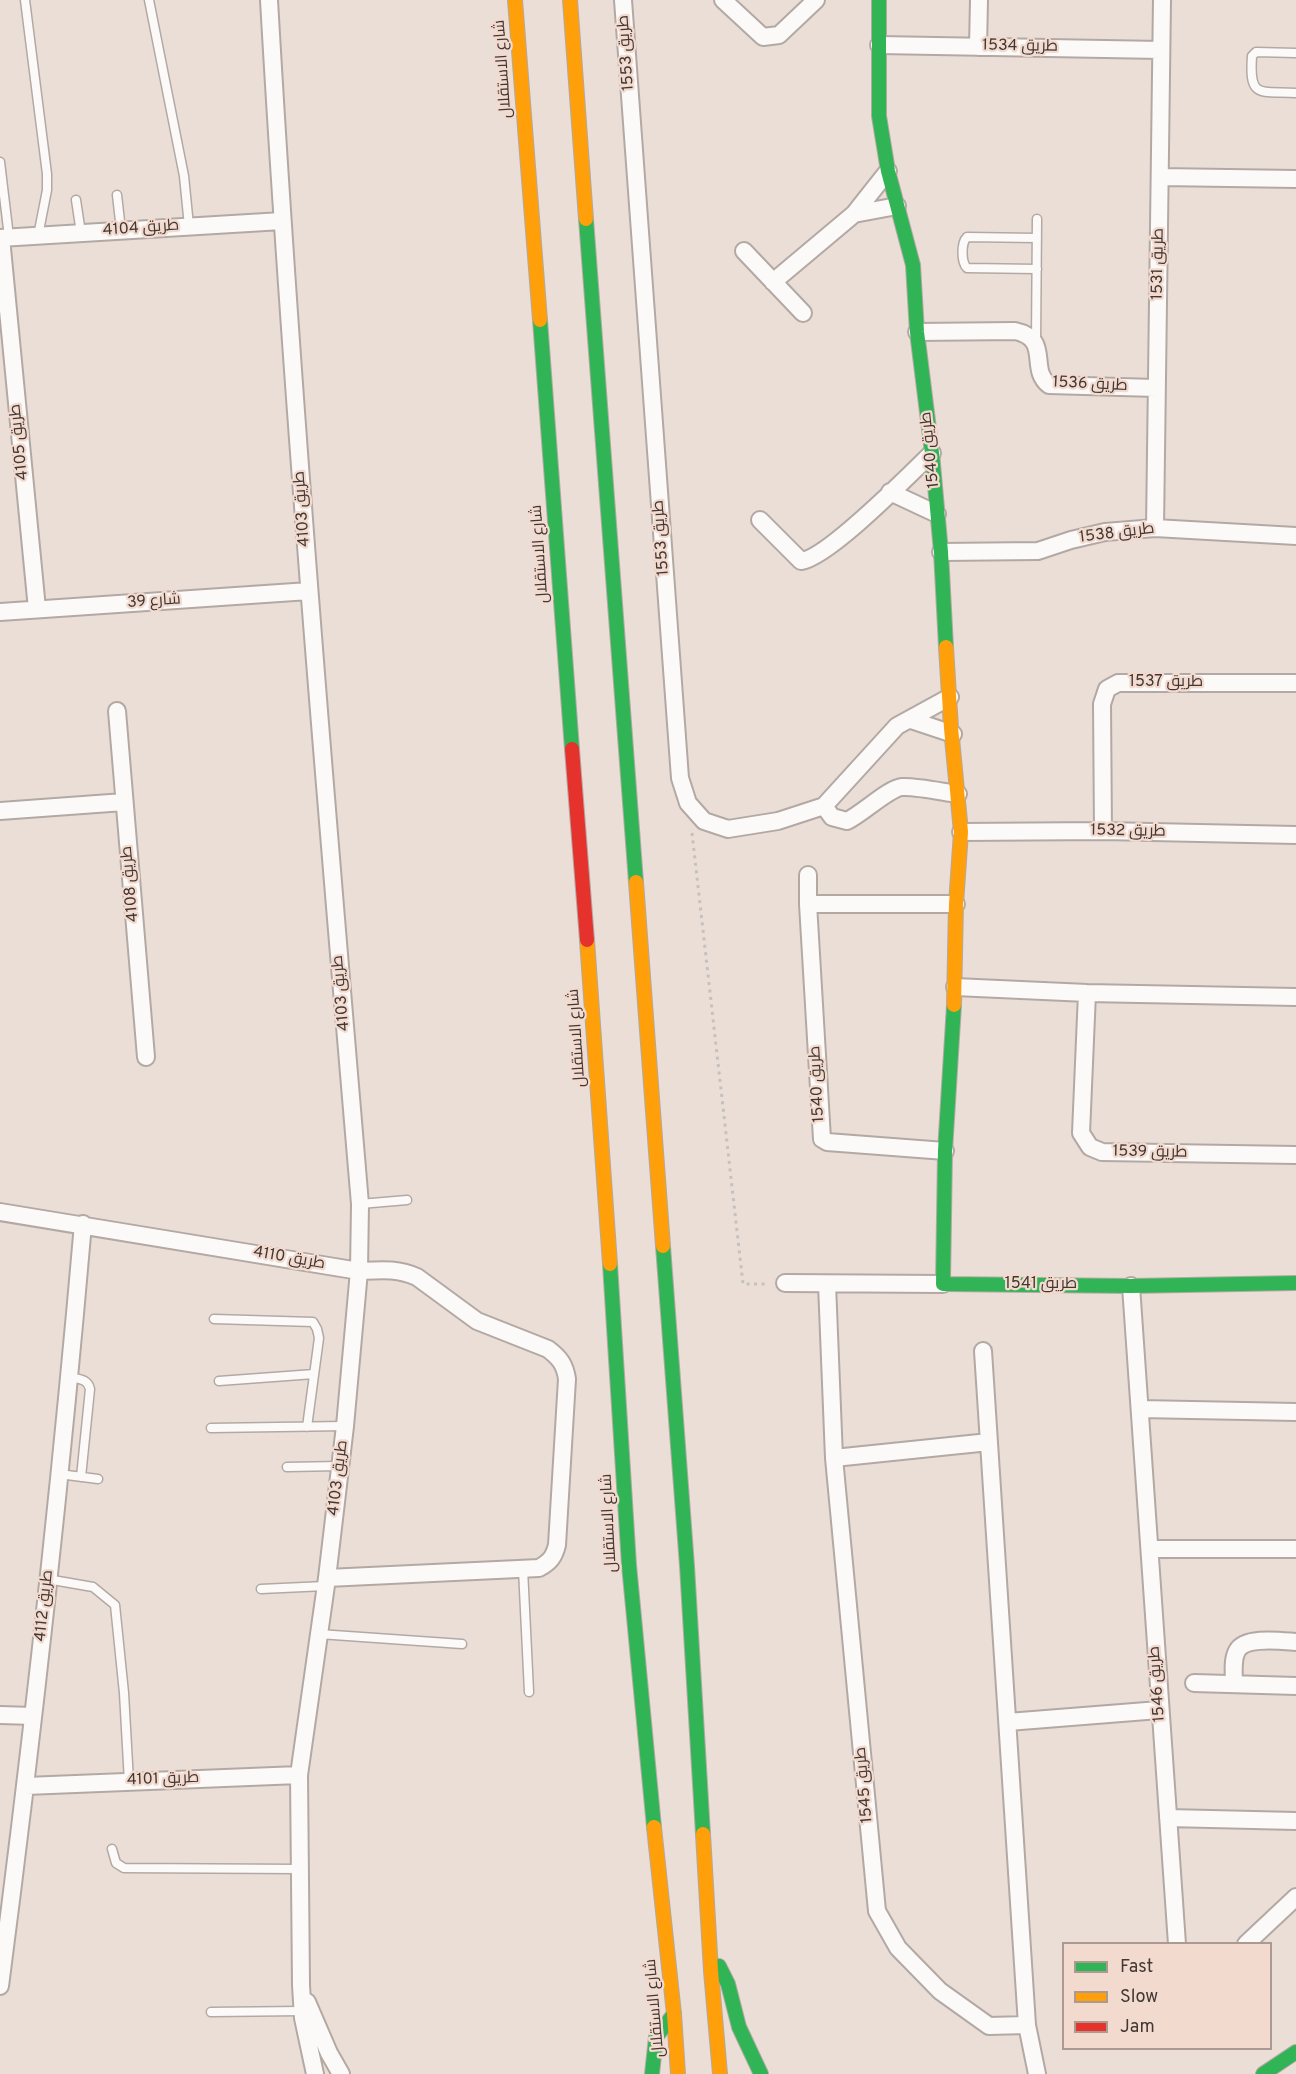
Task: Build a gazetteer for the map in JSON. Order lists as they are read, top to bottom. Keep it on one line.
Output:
{"streets":{"main road":["شارع الاستقلال","طريق 1540","طريق 1541"],"street":["طريق 1534","طريق 1553","طريق 4104","طريق 1531","طريق 1536","طريق 4105","طريق 4103","طريق 1538","شارع 39","طريق 1537","طريق 1532","طريق 4108","طريق 1539","طريق 4110","طريق 4112","طريق 1546","طريق 4101","طريق 1545"]},"crossings":[["طريق 1534","طريق 1531"],["طريق 1534","طريق 1540"],["طريق 1553","طريق 1540"],["طريق 4104","طريق 4105"],["طريق 4104","طريق 4103"],["طريق 1531","طريق 1536"],["طريق 1531","طريق 1538"],["طريق 4105","شارع 39"],["طريق 1540","طريق 1538"],["طريق 1540","طريق 1532"],["طريق 1540","طريق 1541"],["طريق 4103","شارع 39"],["طريق 4103","طريق 4110"],["طريق 4103","طريق 4101"],["طريق 1537","طريق 1532"],["طريق 4110","طريق 4112"],["طريق 1541","طريق 1546"],["طريق 1541","طريق 1545"],["طريق 4112","طريق 4101"]],"legend":["Fast","Slow","Jam"]}
